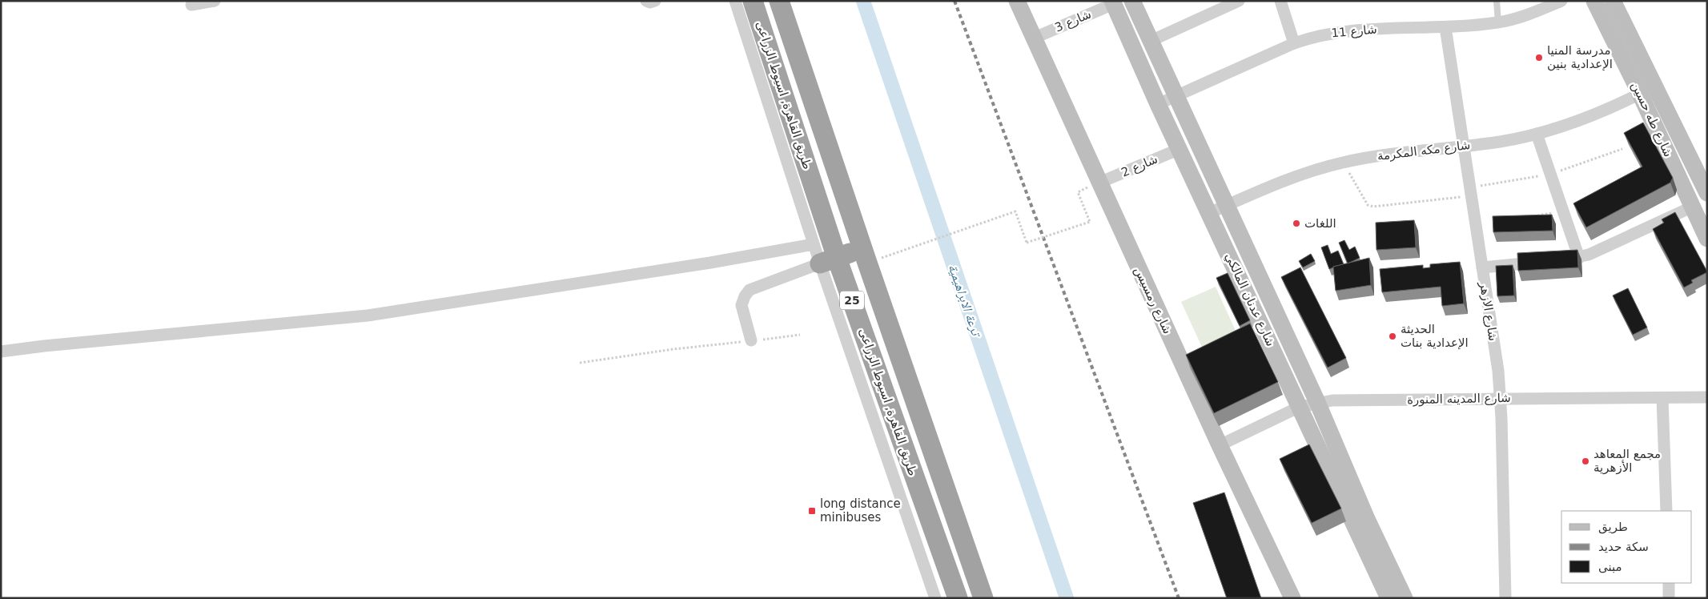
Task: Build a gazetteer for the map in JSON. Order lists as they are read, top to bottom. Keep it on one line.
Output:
{"streets":{"highway":["طريق القاهرة, اسيوط الزراعى","25"],"main road":["شارع طه حسين","شارع عدنان المالكي","شارع رمسيس"],"street":["شارع 3","شارع 11","شارع مكه المكرمة","شارع 2","شارع الازهر","شارع المدينه المنورة"]},"crossings":[["شارع 3","شارع عدنان المالكي"],["شارع 3","شارع رمسيس"],["شارع 11","شارع عدنان المالكي"],["شارع 11","شارع الازهر"],["شارع طه حسين","شارع مكه المكرمة"],["شارع مكه المكرمة","شارع عدنان المالكي"],["شارع مكه المكرمة","شارع الازهر"],["شارع 2","شارع عدنان المالكي"],["شارع 2","شارع رمسيس"],["شارع عدنان المالكي","شارع المدينه المنورة"],["شارع رمسيس","شارع المدينه المنورة"],["شارع الازهر","شارع المدينه المنورة"]],"water":["ترعة الابراهيمية"],"places":{"other":["مدرسة المنيا الإعدادية بنين","اللغات","الحديثة الإعدادية بنات","مجمع المعاهد الأزهرية"],"transit":["long distance minibuses"]},"legend":["طريق","سكة حديد","مبنى"]}
